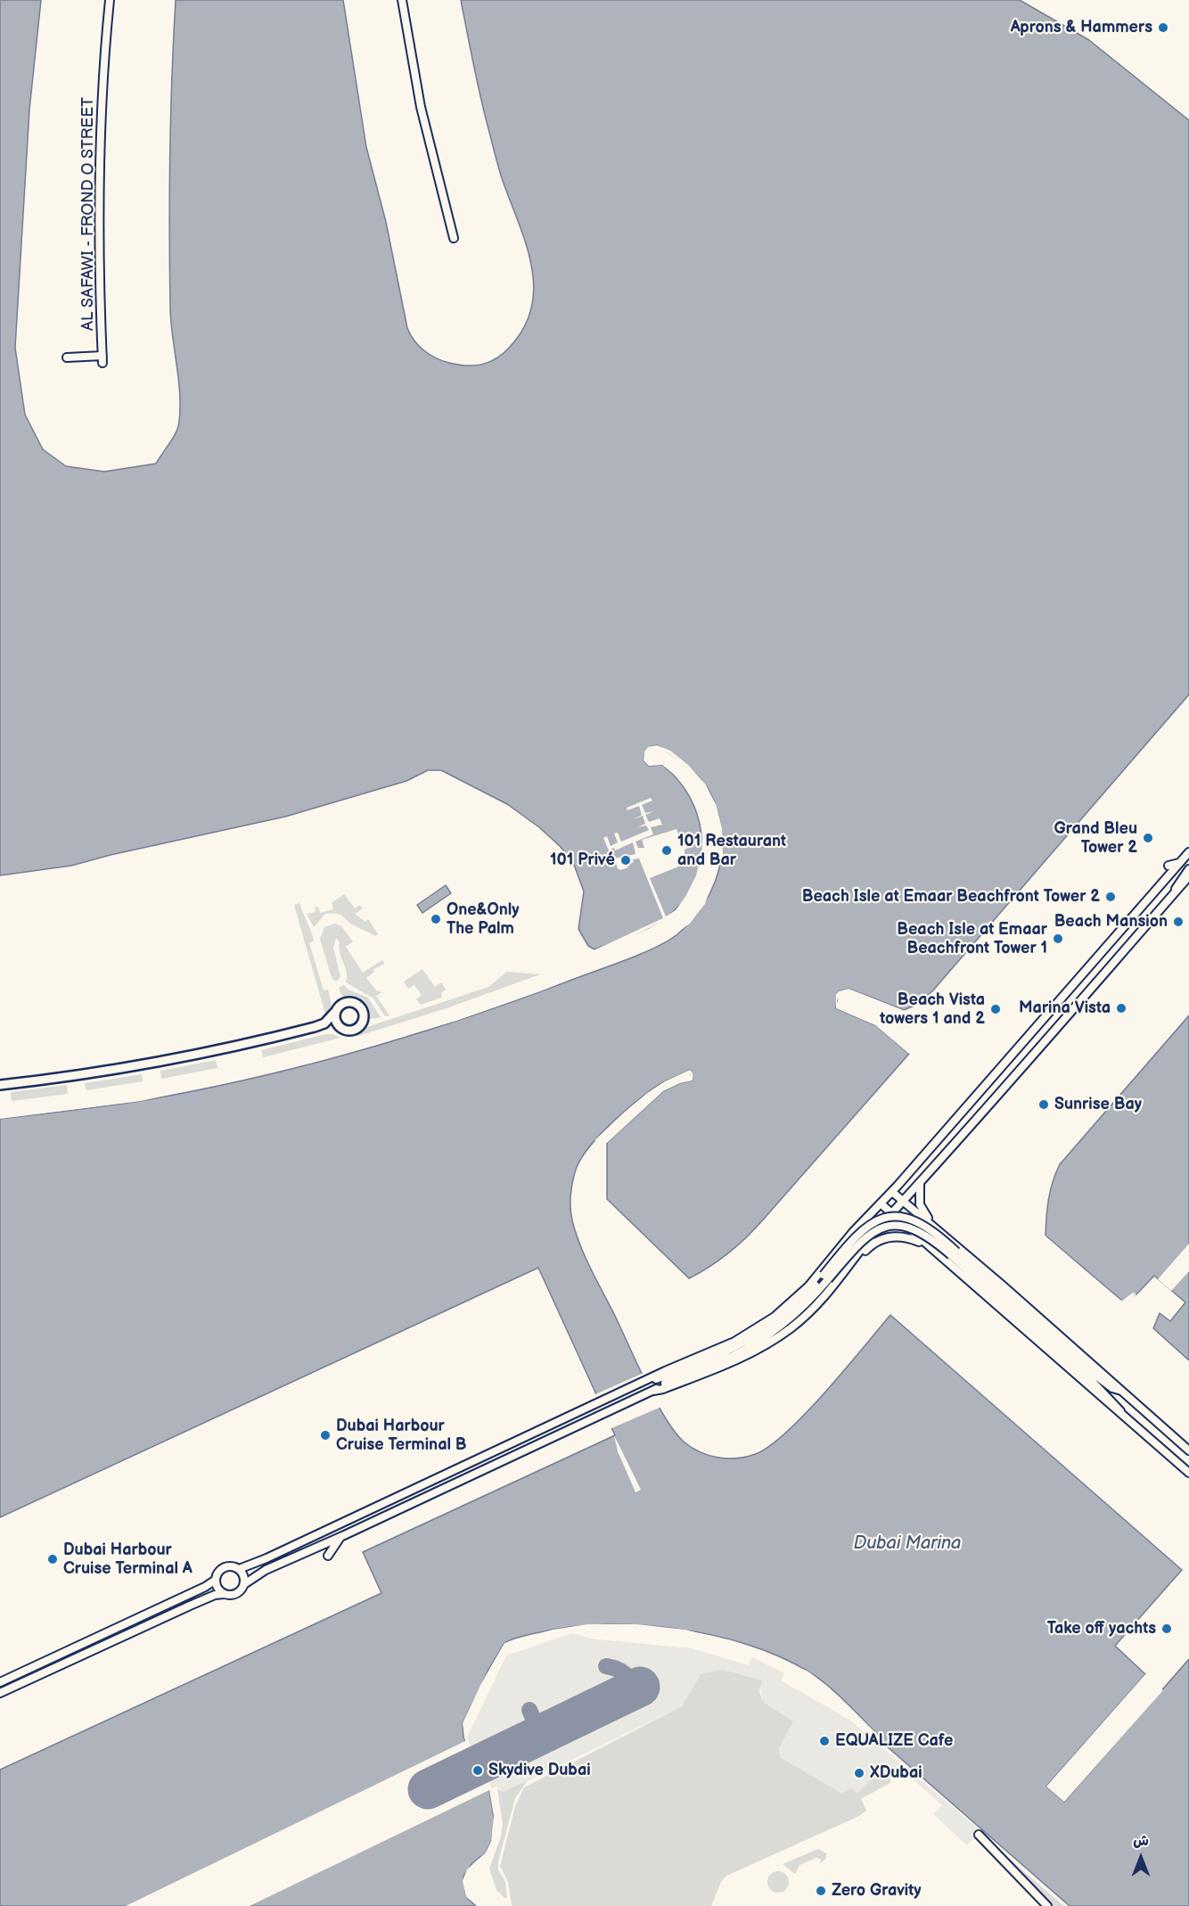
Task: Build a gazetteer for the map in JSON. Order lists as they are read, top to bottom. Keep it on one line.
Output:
{"streets":{"street":["AL SAFAWI - FROND O STREET"]},"water":["Dubai Marina"],"places":["Aprons & Hammers","Grand Bleu Tower 2","101 Restaurant and Bar","101 Privé","Beach Isle at Emaar Beachfront Tower 2","One&Only The Palm","Beach Mansion","Beach Isle at Emaar Beachfront Tower 1","Marina Vista","Beach Vista towers 1 and 2","Sunrise Bay","Dubai Harbour Cruise Terminal B","Dubai Harbour Cruise Terminal A","Take off yachts","EQUALIZE Cafe","Skydive Dubai","XDubai","Zero Gravity"],"north":"top"}
